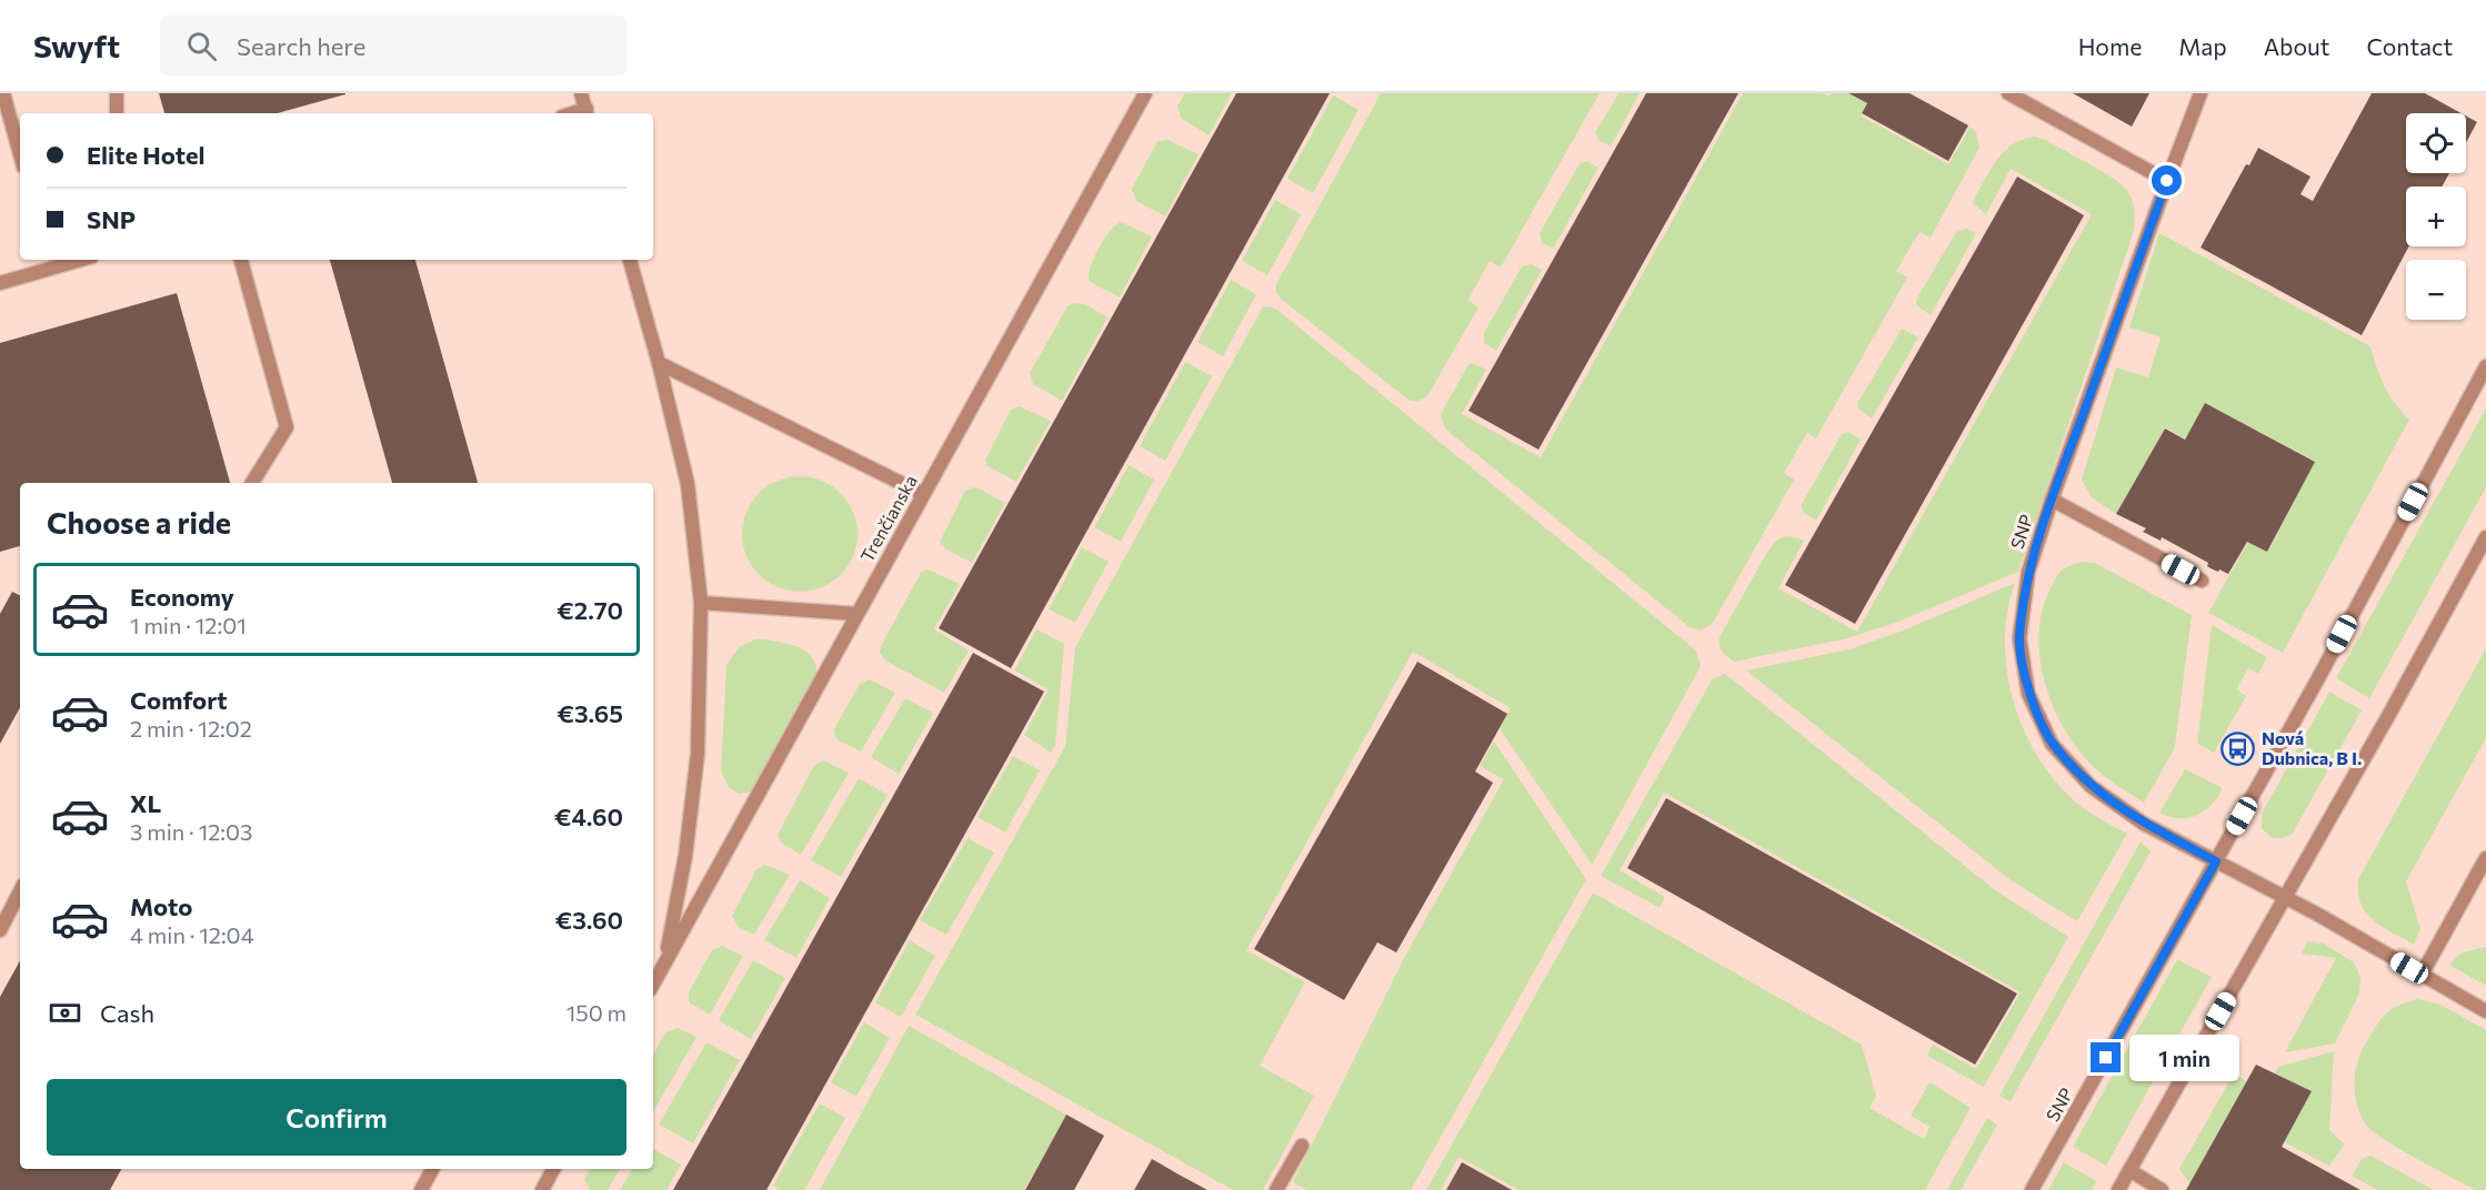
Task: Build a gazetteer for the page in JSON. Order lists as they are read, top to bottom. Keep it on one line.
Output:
{"streets":{"street":["Trenčianska","SNP"]},"places":{"bus stop":["Nová Dubnica, B I."]},"page":{"header":"Swyft","search":"Search here","nav":["Home","Map","About","Contact"],"map_buttons":["+","−"],"banner":["Elite Hotel","SNP"],"heading":"Choose a ride","list":[{"name":"Economy","note":"1 min · 12:01","value":"€2.70"},{"name":"Comfort","note":"2 min · 12:02","value":"€3.65"},{"name":"XL","note":"3 min · 12:03","value":"€4.60"},{"name":"Moto","note":"4 min · 12:04","value":"€3.60"}],"pay":["Cash","150 m"],"bubble":"1 min","buttons":"Confirm"}}
